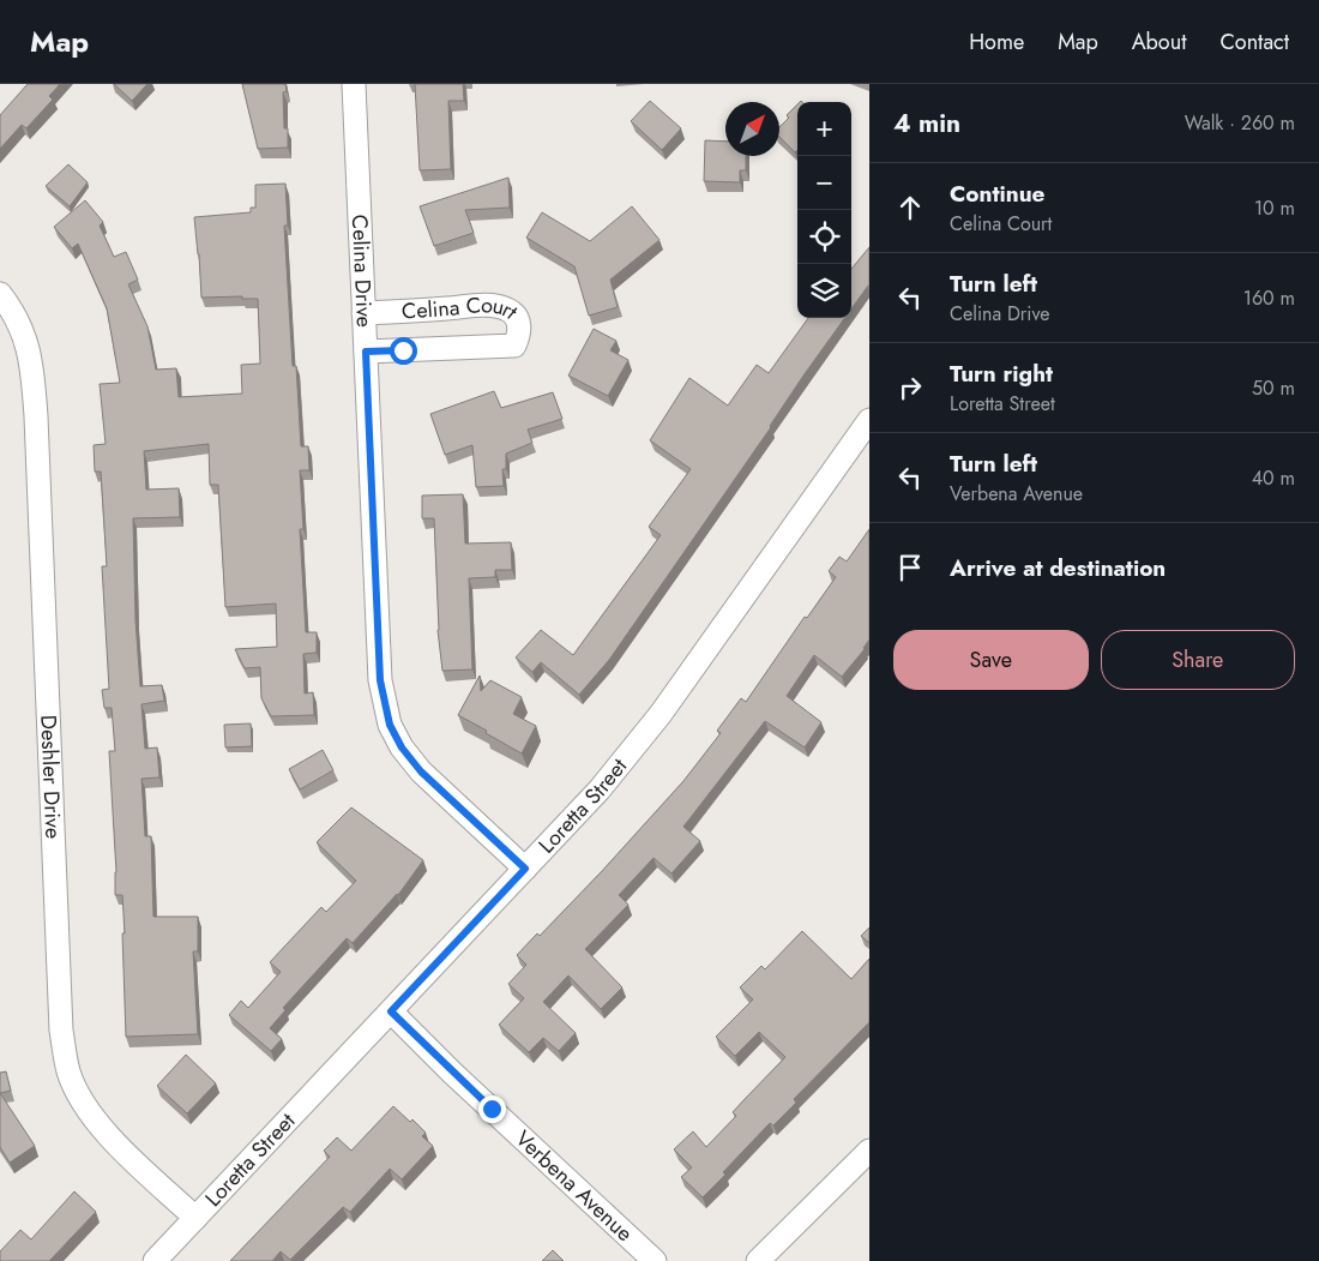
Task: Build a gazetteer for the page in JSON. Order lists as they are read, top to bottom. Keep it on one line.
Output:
{"streets":{"street":["Celina Drive","Celina Court","Deshler Drive","Loretta Street","Verbena Avenue"]},"crossings":[["Celina Drive","Celina Court"],["Celina Drive","Loretta Street"],["Deshler Drive","Loretta Street"],["Loretta Street","Verbena Avenue"]],"north":"top right","page":{"header":"Map","nav":["Home","Map","About","Contact"],"heading":["4 min","Walk · 260 m"],"map_buttons":["+","−"],"list":[["Continue","Celina Court","10 m"],["Turn left","Celina Drive","160 m"],["Turn right","Loretta Street","50 m"],["Turn left","Verbena Avenue","40 m"],"Arrive at destination"],"buttons":["Save","Share"]}}
